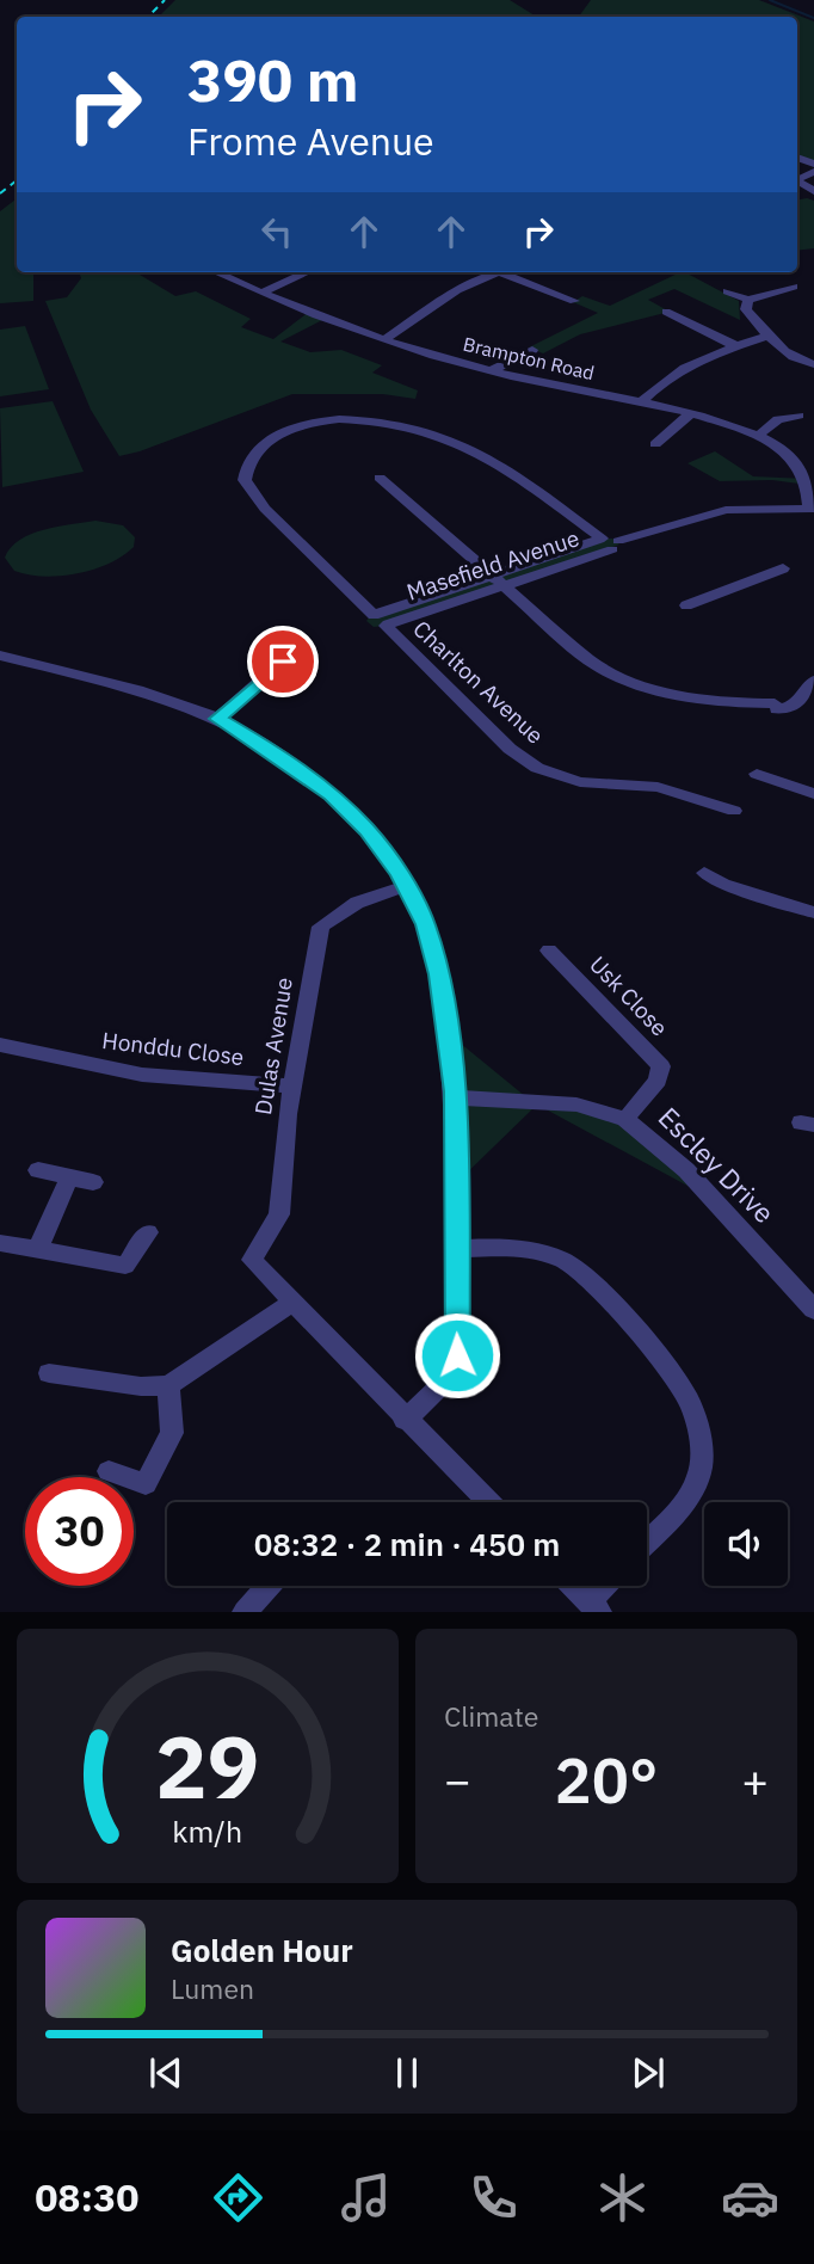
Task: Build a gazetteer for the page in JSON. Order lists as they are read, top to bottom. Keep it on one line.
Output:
{"streets":{"street":["Brampton Road","Masefield Avenue","Charlton Avenue","Usk Close","Dulas Avenue","Honddu Close","Escley Drive"]},"crossings":[["Brampton Road","Masefield Avenue"],["Masefield Avenue","Charlton Avenue"],["Usk Close","Escley Drive"],["Dulas Avenue","Honddu Close"]],"page":{"turn":["390 m","Frome Avenue"],"limit":"30","trip":"08:32 · 2 min · 450 m","tile":"Climate","heat":["−","20°","+"],"song":["Golden Hour","Lumen"],"tabs":"08:30","gauge":["29","km/h"]}}
